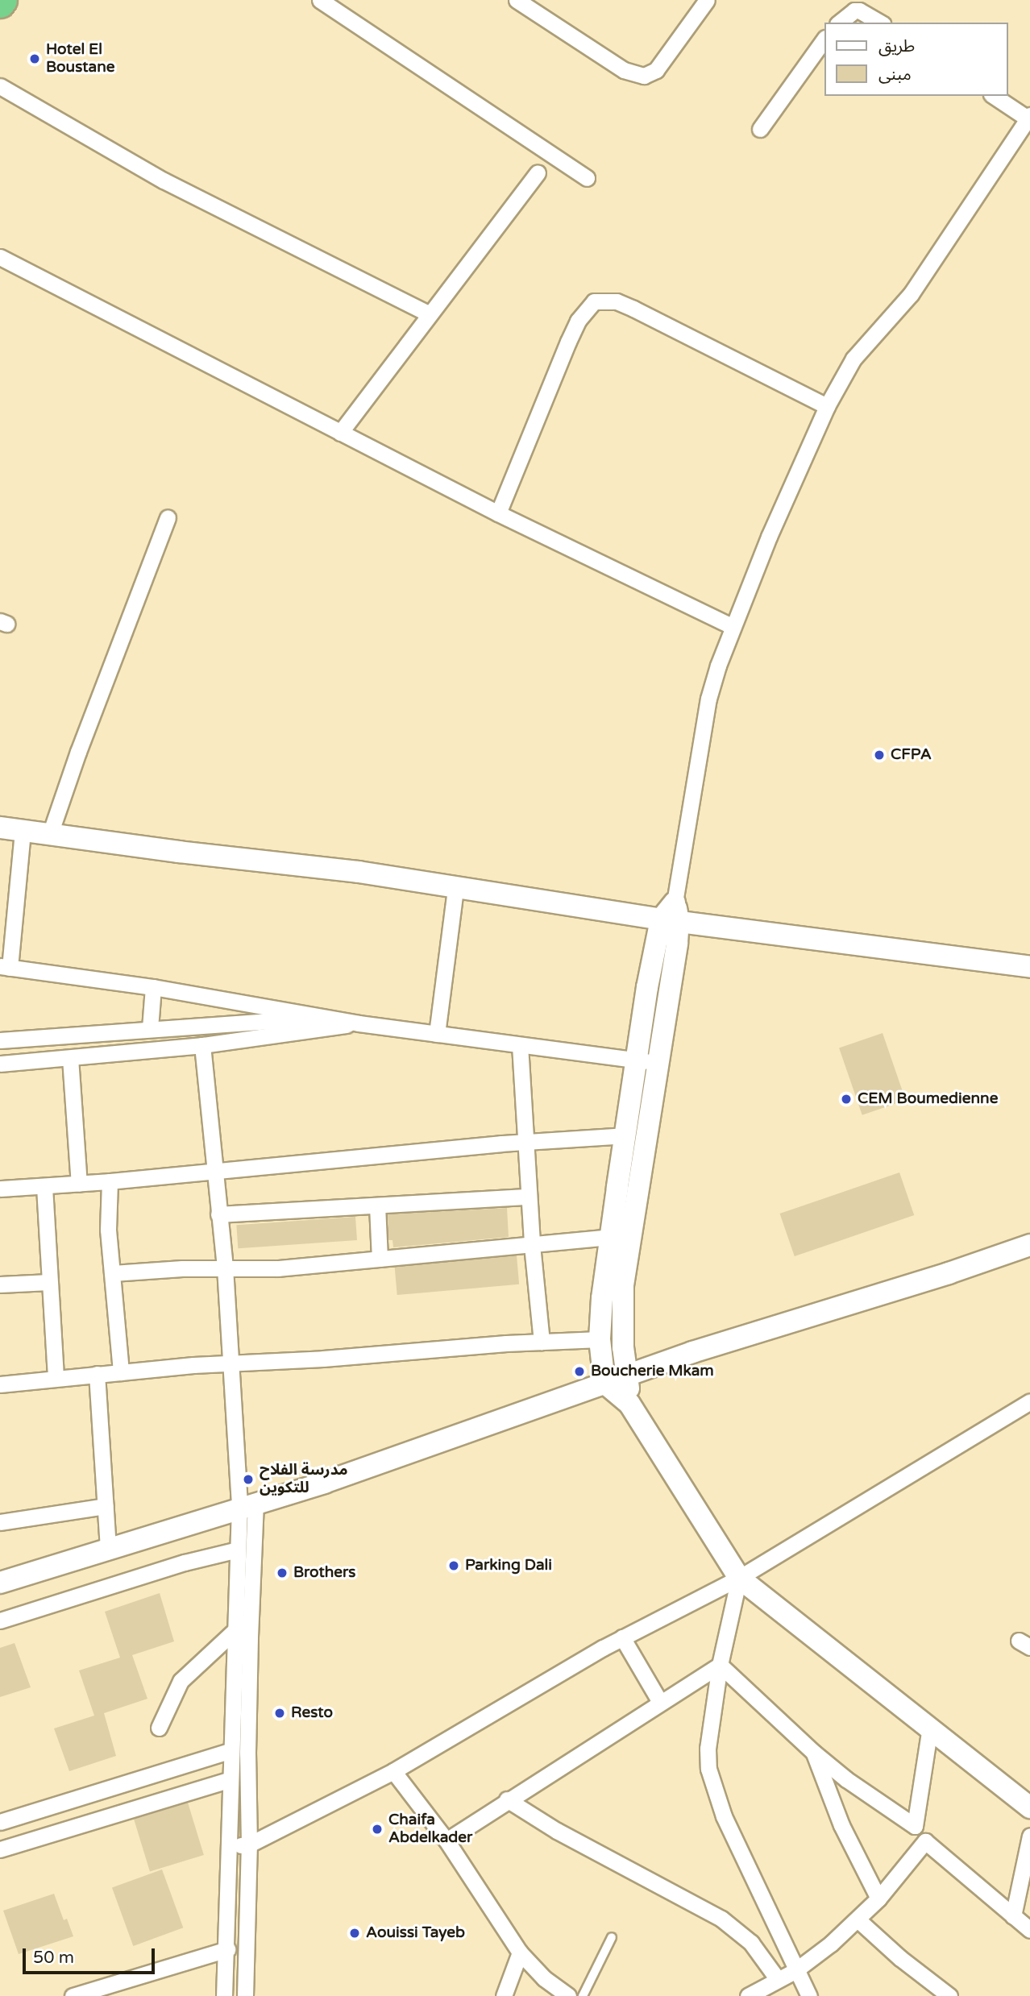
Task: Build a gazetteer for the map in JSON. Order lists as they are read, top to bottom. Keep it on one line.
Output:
{"places":["Hotel El Boustane","CFPA","CEM Boumedienne","Boucherie Mkam","مدرسة الفلاح للتكوين","Parking Dali","Brothers","Resto","Chaifa Abdelkader","Aouissi Tayeb"],"legend":["طريق","مبنى"],"scale_bar":"50 m"}
